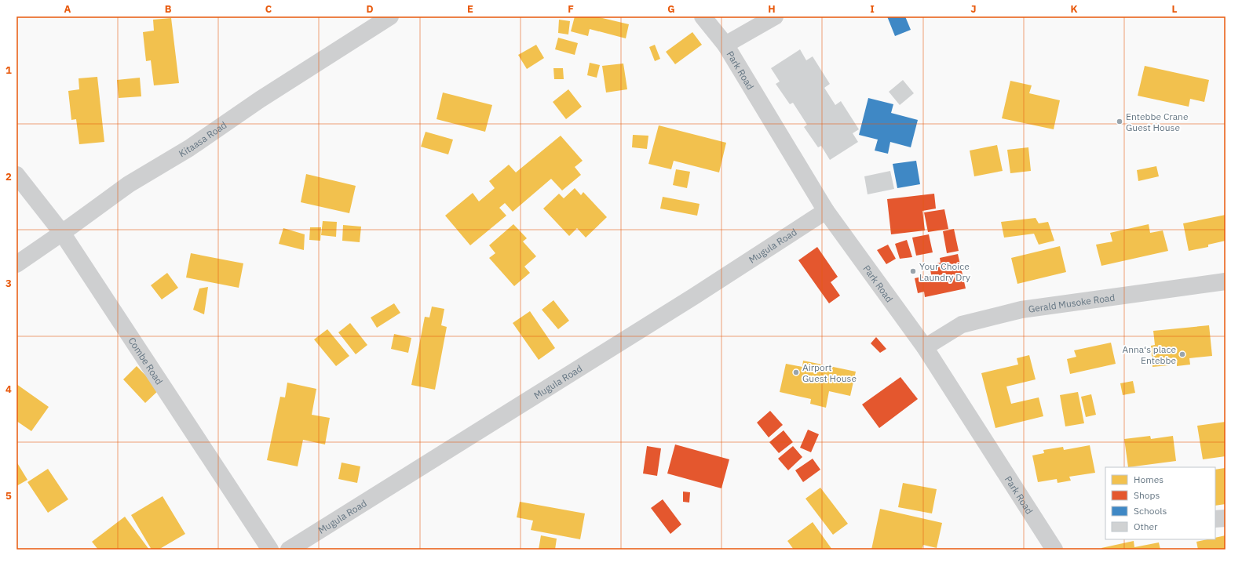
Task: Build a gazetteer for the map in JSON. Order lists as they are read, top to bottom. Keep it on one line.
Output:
{"streets":{"street":["Park Road","Kitaasa Road","Mugula Road","Gerald Musoke Road","Combe Road"]},"crossings":[["Park Road","Mugula Road"],["Park Road","Gerald Musoke Road"],["Kitaasa Road","Combe Road"]],"places":["Entebbe Crane Guest House","Your Choice Laundry Dry","Anna‘s place Entebbe","Airport Guest House"],"legend":["Homes","Shops","Schools","Other"],"grid":{"columns":["A","B","C","D","E","F","G","H","I","J","K","L"],"rows":["1","2","3","4","5"]}}
